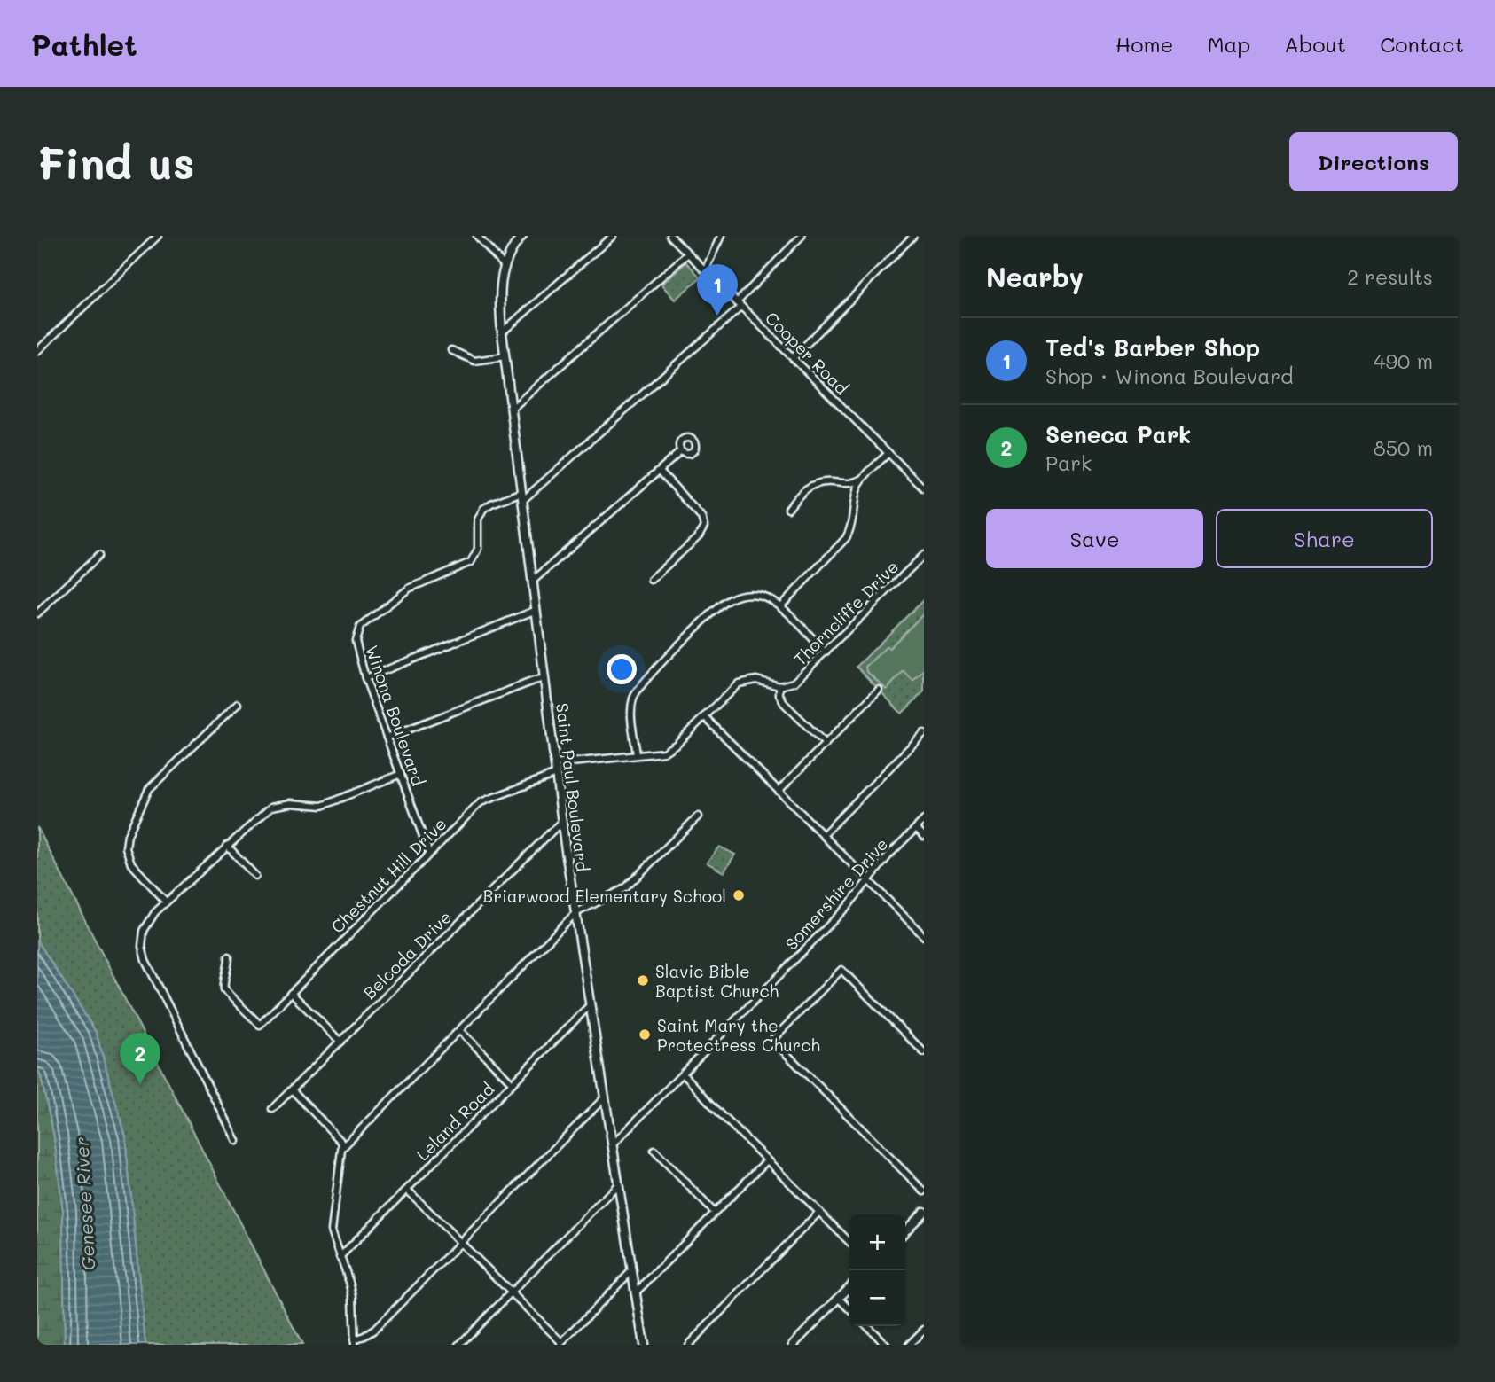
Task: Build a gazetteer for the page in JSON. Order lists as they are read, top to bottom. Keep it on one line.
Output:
{"streets":{"main road":["Saint Paul Boulevard"],"street":["Cooper Road","Thorncliffe Drive","Winona Boulevard","Chestnut Hill Drive","Somershire Drive","Belcoda Drive","Leland Road"]},"crossings":[["Cooper Road","Winona Boulevard"],["Winona Boulevard","Saint Paul Boulevard"],["Winona Boulevard","Chestnut Hill Drive"],["Saint Paul Boulevard","Chestnut Hill Drive"],["Saint Paul Boulevard","Somershire Drive"],["Saint Paul Boulevard","Belcoda Drive"],["Saint Paul Boulevard","Leland Road"]],"water":["Genesee River"],"places":["Briarwood Elementary School","Slavic Bible Baptist Church","Saint Mary the Protectress Church"],"page":{"header":"Pathlet","nav":["Home","Map","About","Contact"],"buttons":["Directions",["Save","Share"]],"title":"Find us","heading":["Nearby","2 results"],"pins":["1","2"],"list":[{"mark":"1","name":"Ted's Barber Shop","note":"Shop · Winona Boulevard","value":"490 m"},{"mark":"2","name":"Seneca Park","note":"Park","value":"850 m"}],"map_buttons":["+","−"]}}
